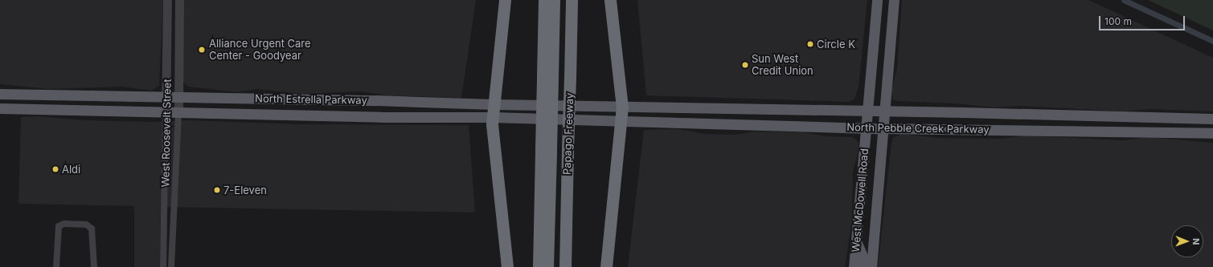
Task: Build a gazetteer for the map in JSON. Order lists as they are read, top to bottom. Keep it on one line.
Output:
{"streets":{"highway":["Papago Freeway"],"main road":["North Estrella Parkway","North Pebble Creek Parkway","West McDowell Road"],"street":["West Roosevelt Street"]},"crossings":[["North Estrella Parkway","North Pebble Creek Parkway"],["North Estrella Parkway","West Roosevelt Street"],["North Pebble Creek Parkway","West McDowell Road"]],"places":["Circle K","Alliance Urgent Care Center - Goodyear","Sun West Credit Union","Aldi","7-Eleven"],"scale_bar":"100 m","north":"right"}
